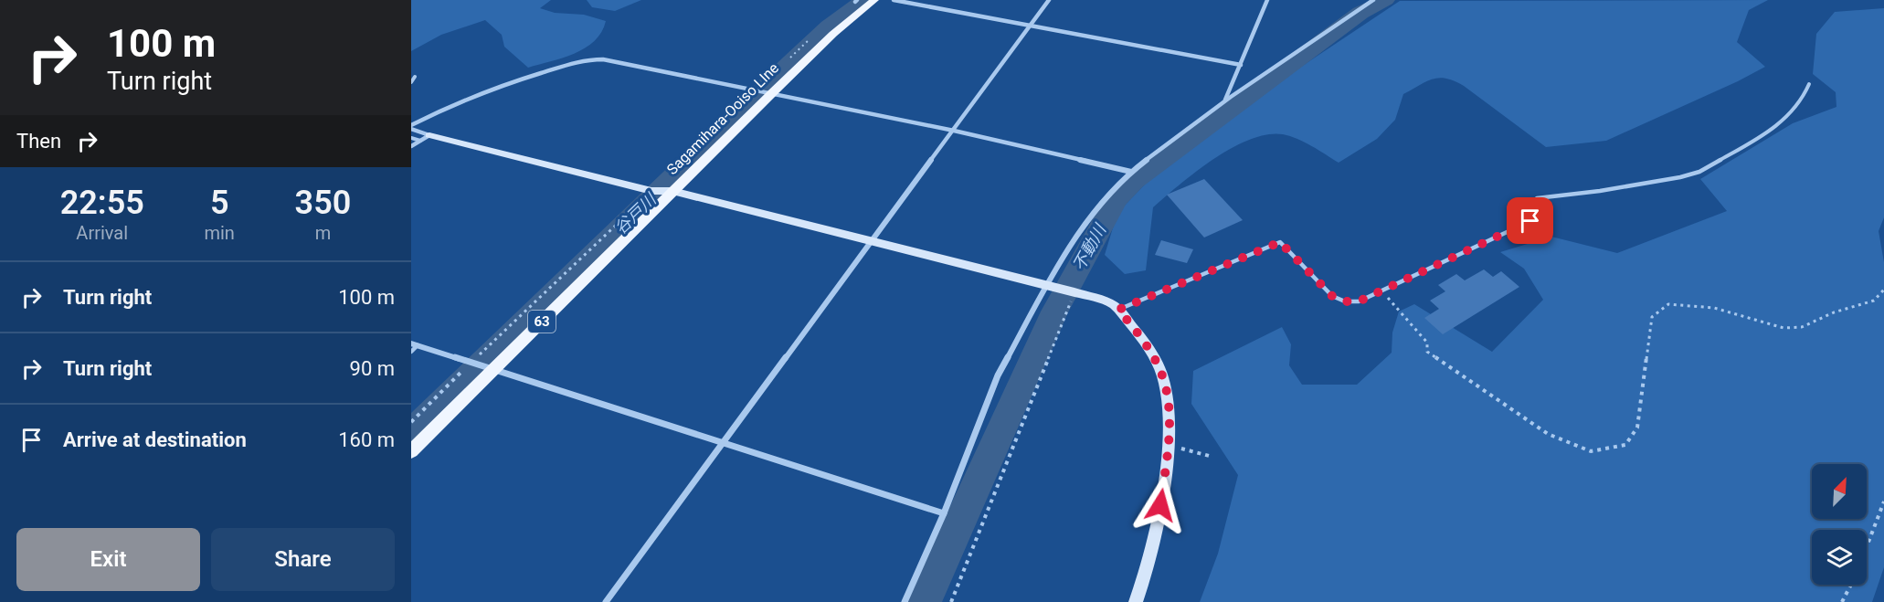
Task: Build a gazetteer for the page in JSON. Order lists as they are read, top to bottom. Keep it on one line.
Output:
{"streets":{"main road":["Sagamihara-Ooiso LIne","63"]},"water":["谷戸川","不動川"],"north":"top right","page":{"turn":["100 m","Turn right"],"then":"Then","eta":["22:55","Arrival","5","min","350","m"],"list":[{"name":"Turn right","value":"100 m"},{"name":"Turn right","value":"90 m"},{"name":"Arrive at destination","value":"160 m"}],"buttons":["Exit","Share"]}}
